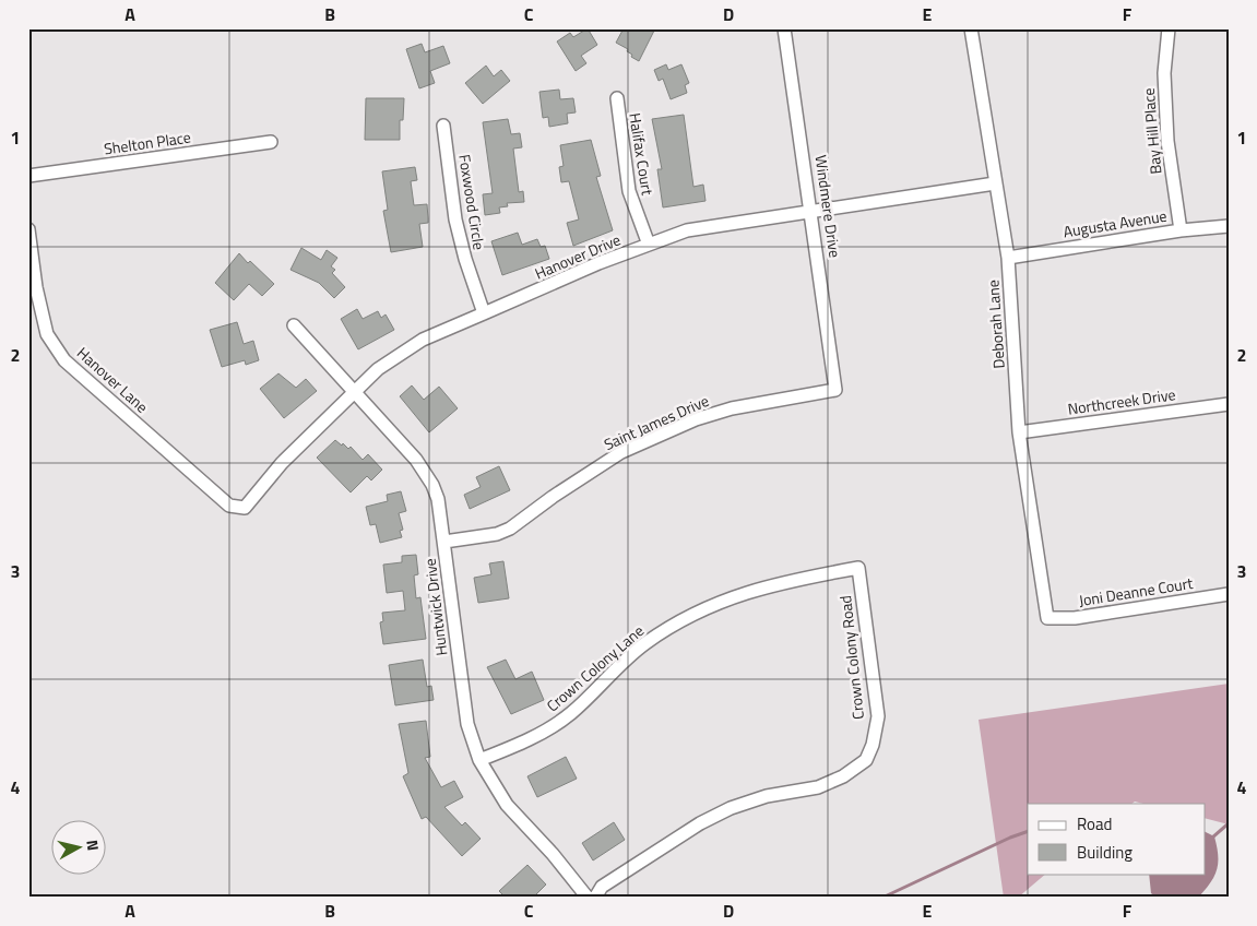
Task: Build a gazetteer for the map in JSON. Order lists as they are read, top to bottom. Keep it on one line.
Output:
{"streets":{"street":["Bay Hill Place","Shelton Place","Halifax Court","Foxwood Circle","Windmere Drive","Augusta Avenue","Hanover Drive","Deborah Lane","Hanover Lane","Northcreek Drive","Saint James Drive","Joni Deanne Court","Huntwick Drive","Crown Colony Road","Crown Colony Lane"]},"crossings":[["Bay Hill Place","Augusta Avenue"],["Halifax Court","Hanover Drive"],["Foxwood Circle","Hanover Drive"],["Windmere Drive","Hanover Drive"],["Windmere Drive","Saint James Drive"],["Augusta Avenue","Deborah Lane"],["Hanover Drive","Deborah Lane"],["Hanover Drive","Hanover Lane"],["Hanover Drive","Huntwick Drive"],["Deborah Lane","Northcreek Drive"],["Deborah Lane","Joni Deanne Court"],["Saint James Drive","Huntwick Drive"],["Huntwick Drive","Crown Colony Lane"],["Crown Colony Road","Crown Colony Lane"]],"legend":["Road","Building"],"north":"right","grid":{"columns":["A","B","C","D","E","F"],"rows":["1","2","3","4"]}}
